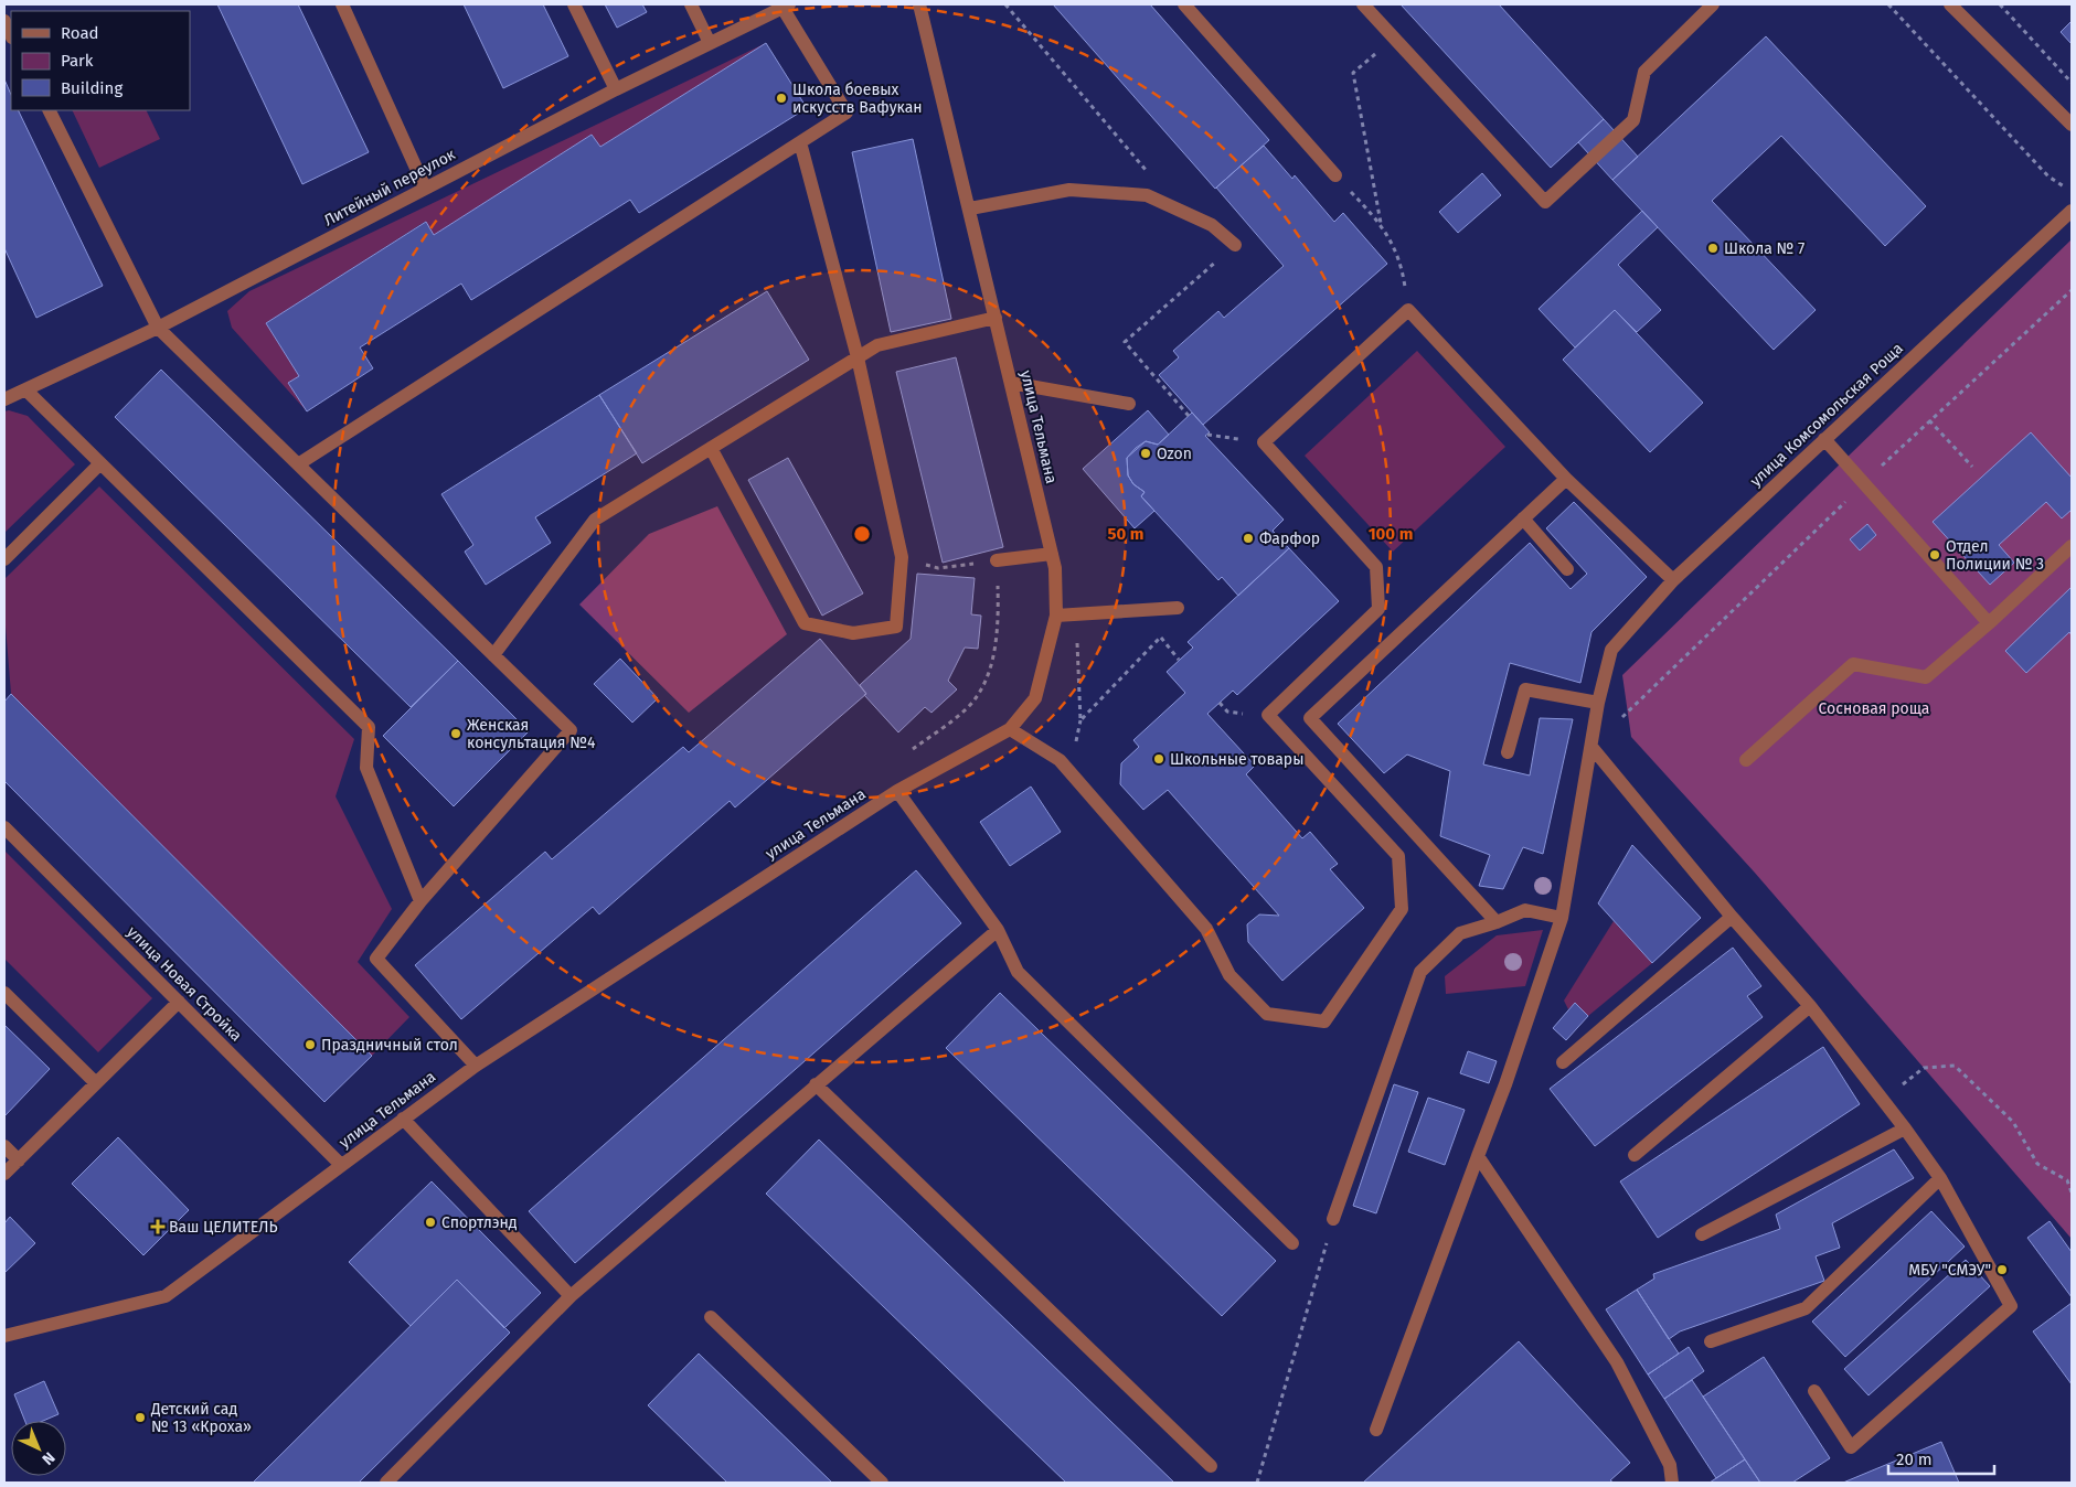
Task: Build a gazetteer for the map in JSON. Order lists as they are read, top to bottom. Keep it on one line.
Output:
{"streets":{"street":["Литейный переулок","улица Комсомольская Роща","улица Тельмана","улица Новая Стройка"]},"crossings":[["улица Тельмана","улица Новая Стройка"]],"parks":["Сосновая роща"],"places":{"other":["Школа боевых искусств Вафукан","Школа № 7","Ozon","Фарфор","Отдел Полиции № 3","Женская консультация №4","Школьные товары","Праздничный стол","Спортлэнд","МБУ \"СМЭУ\"","Детский сад № 13 «Кроха»"],"health":["Ваш ЦЕЛИТЕЛЬ"]},"legend":["Road","Park","Building"],"scale_bar":"20 m","north":"bottom right","rings":["50 m","100 m"]}
